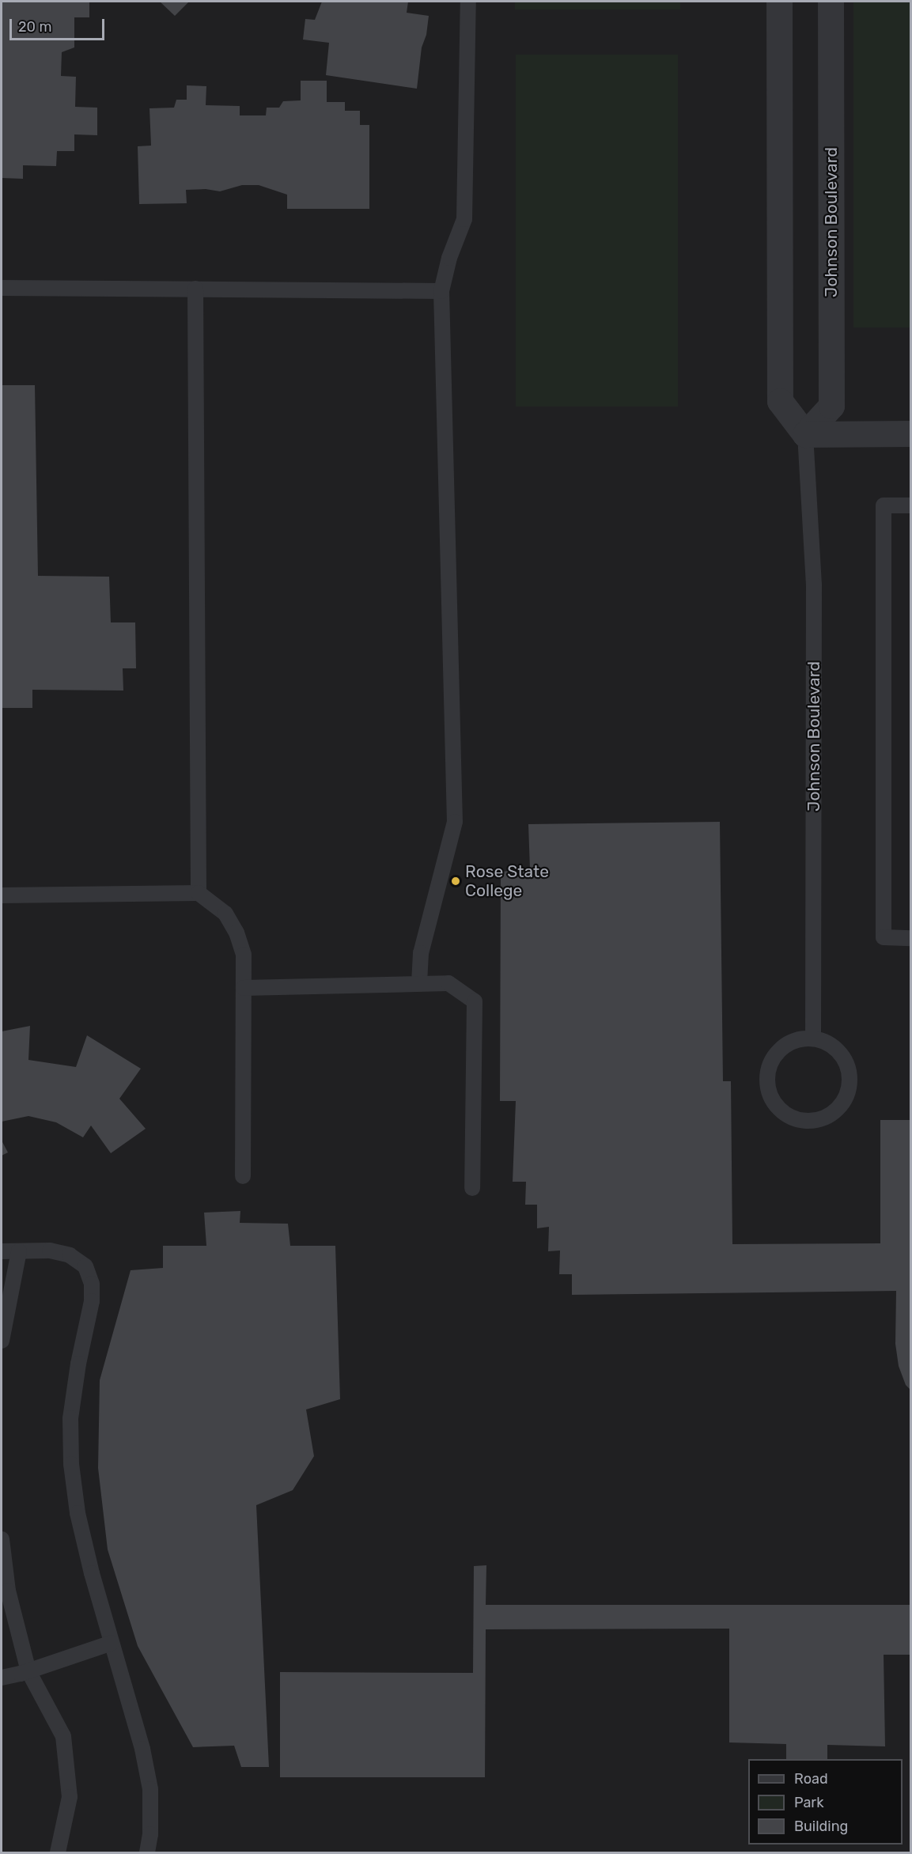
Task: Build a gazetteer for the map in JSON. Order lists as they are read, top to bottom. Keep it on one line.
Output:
{"streets":{"street":["Johnson Boulevard"]},"places":["Rose State College"],"legend":["Road","Park","Building"],"scale_bar":"20 m"}
